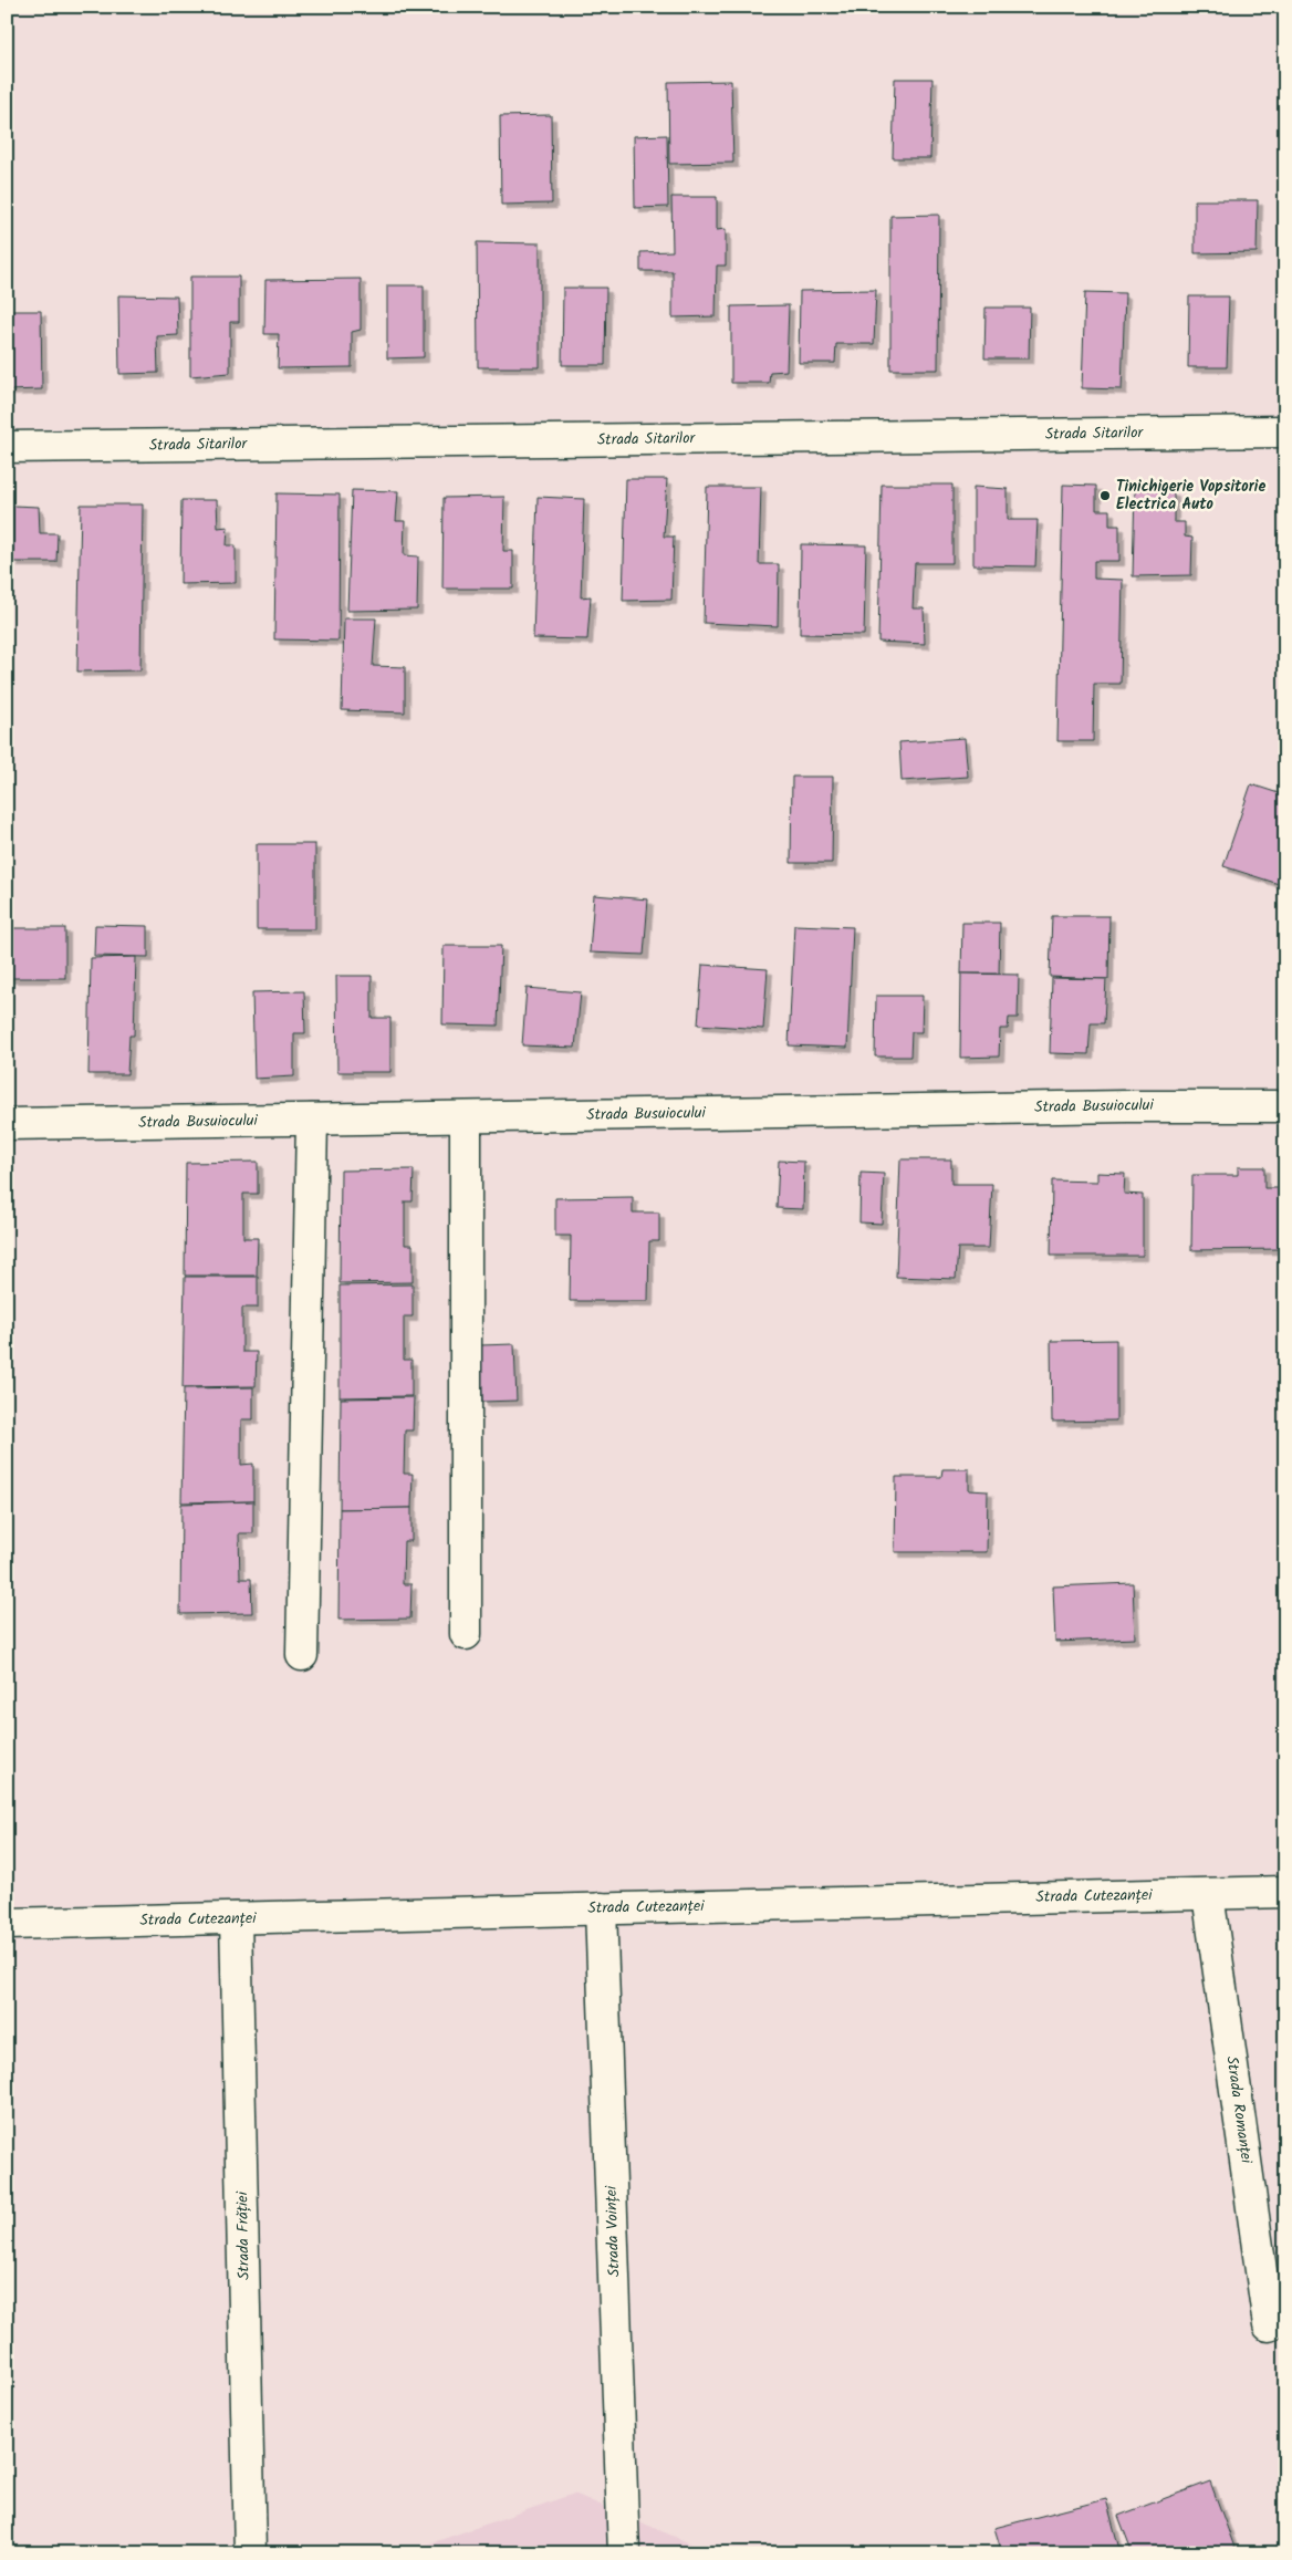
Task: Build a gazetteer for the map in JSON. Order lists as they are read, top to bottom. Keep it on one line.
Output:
{"streets":{"street":["Strada Sitarilor","Strada Busuiocului","Strada Cutezanței","Strada Romanței","Strada Voinței","Strada Frăției"]},"crossings":[["Strada Cutezanței","Strada Romanței"],["Strada Cutezanței","Strada Voinței"],["Strada Cutezanței","Strada Frăției"]],"places":["Tinichigerie Vopsitorie Electrica Auto"]}
